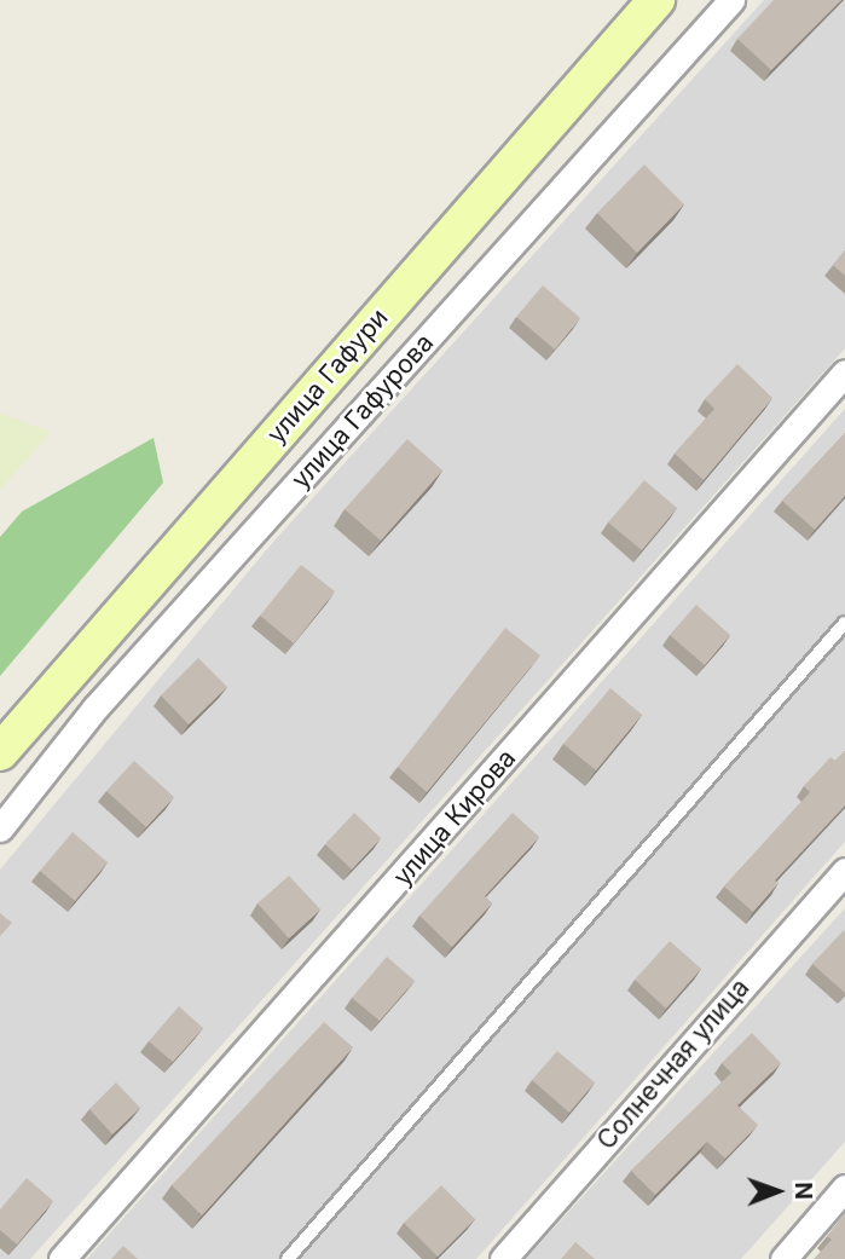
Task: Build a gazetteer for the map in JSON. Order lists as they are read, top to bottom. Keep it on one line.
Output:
{"streets":{"main road":["улица Гафури"],"street":["улица Гафурова","улица Кирова","Солнечная улица"]},"north":"right"}
